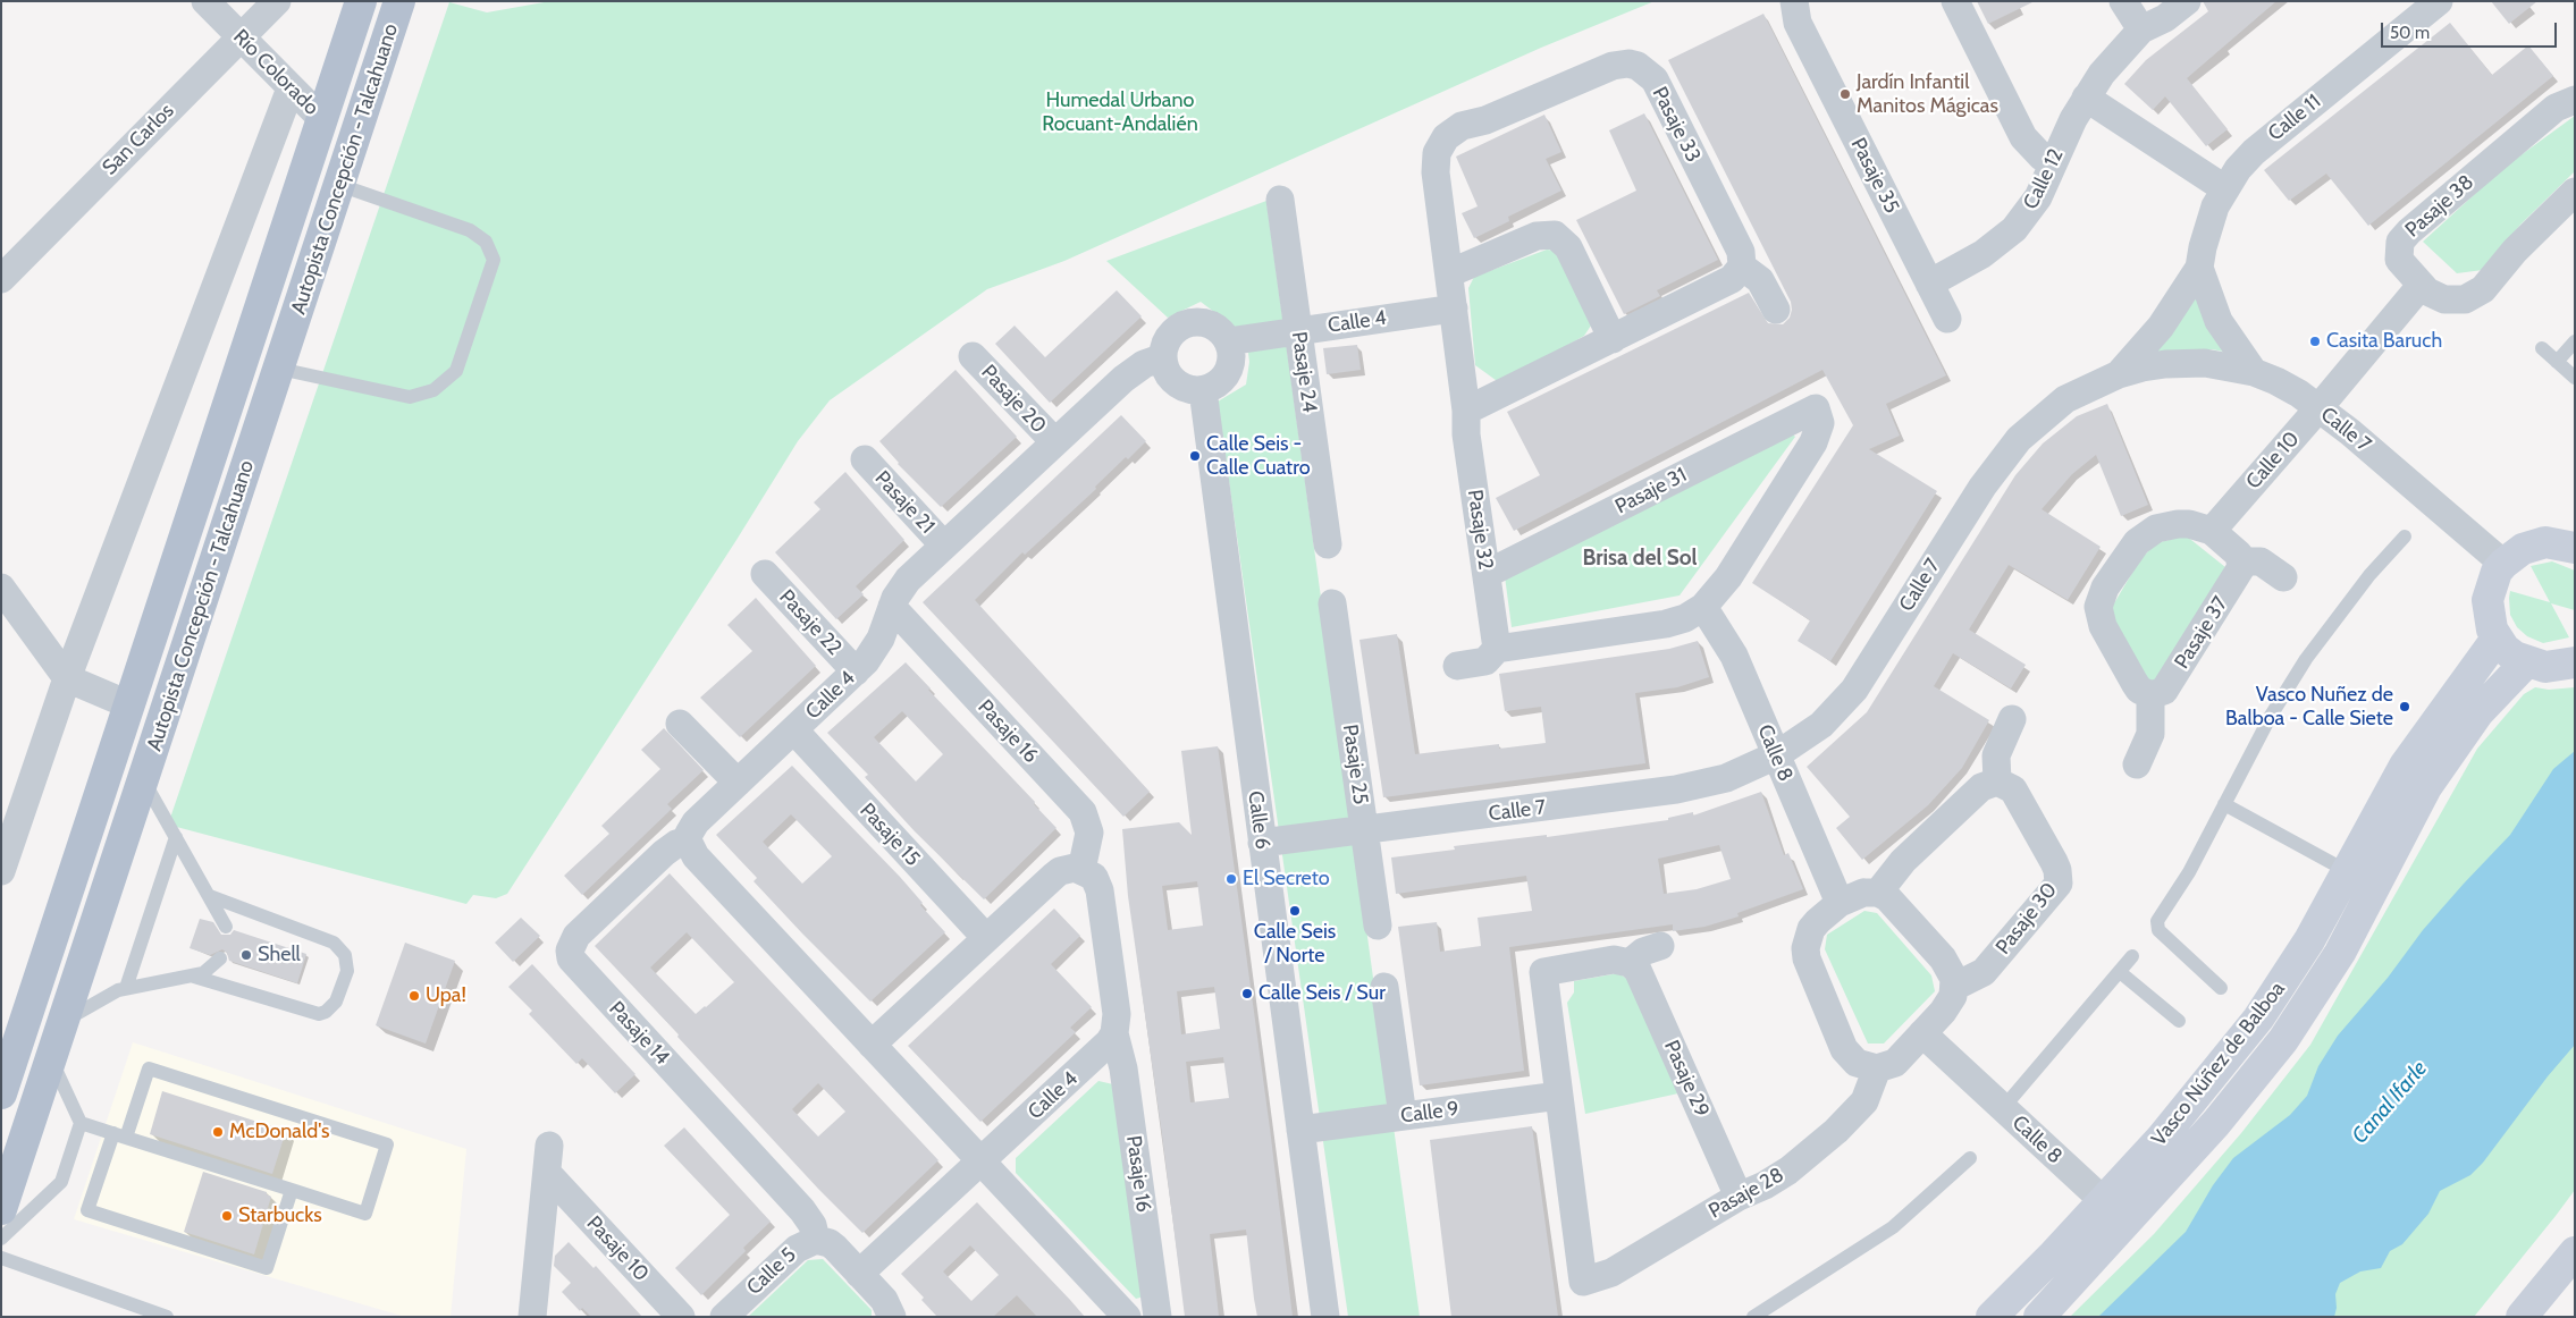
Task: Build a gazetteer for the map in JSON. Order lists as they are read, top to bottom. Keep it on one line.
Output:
{"streets":{"main road":["Autopista Concepción - Talcahuano"],"street":["Río Colorado","Calle 11","Pasaje 33","San Carlos","Pasaje 35","Calle 12","Pasaje 38","Calle 4","Pasaje 24","Pasaje 20","Calle 7","Calle 10","Pasaje 31","Pasaje 21","Pasaje 32","Pasaje 22","Pasaje 37","Pasaje 16","Calle 8","Pasaje 25","Calle 6","Pasaje 15","Pasaje 30","Pasaje 14","Vasco Núñez de Balboa","Pasaje 29","Calle 9","Pasaje 28","Pasaje 10","Calle 5"]},"crossings":[["Río Colorado","San Carlos"],["Río Colorado","Autopista Concepción - Talcahuano"],["Calle 11","Calle 7"],["Pasaje 35","Calle 12"],["Pasaje 38","Calle 10"],["Calle 4","Pasaje 24"],["Calle 4","Pasaje 20"],["Calle 4","Pasaje 21"],["Calle 4","Pasaje 22"],["Calle 4","Pasaje 16"],["Calle 4","Calle 6"],["Calle 4","Pasaje 15"],["Calle 4","Pasaje 14"],["Calle 4","Calle 5"],["Calle 7","Calle 10"],["Calle 7","Calle 8"],["Calle 7","Pasaje 25"],["Calle 7","Calle 6"],["Pasaje 31","Pasaje 32"],["Pasaje 31","Calle 8"],["Calle 8","Pasaje 30"],["Calle 8","Vasco Núñez de Balboa"],["Calle 8","Pasaje 28"],["Calle 6","Calle 9"],["Pasaje 30","Pasaje 28"],["Pasaje 14","Calle 5"],["Pasaje 29","Pasaje 28"],["Calle 9","Pasaje 28"]],"districts":["Brisa del Sol"],"water":["Canal Ifarle"],"parks":["Humedal Urbano Rocuant-Andalién"],"places":["Jardín Infantil Manitos Mágicas","Casita Baruch","Calle Seis - Calle Cuatro","Vasco Nuñez de Balboa - Calle Siete","El Secreto","Calle Seis / Norte","Shell","Calle Seis / Sur","Upa!","McDonald's","Starbucks"],"scale_bar":"50 m"}
